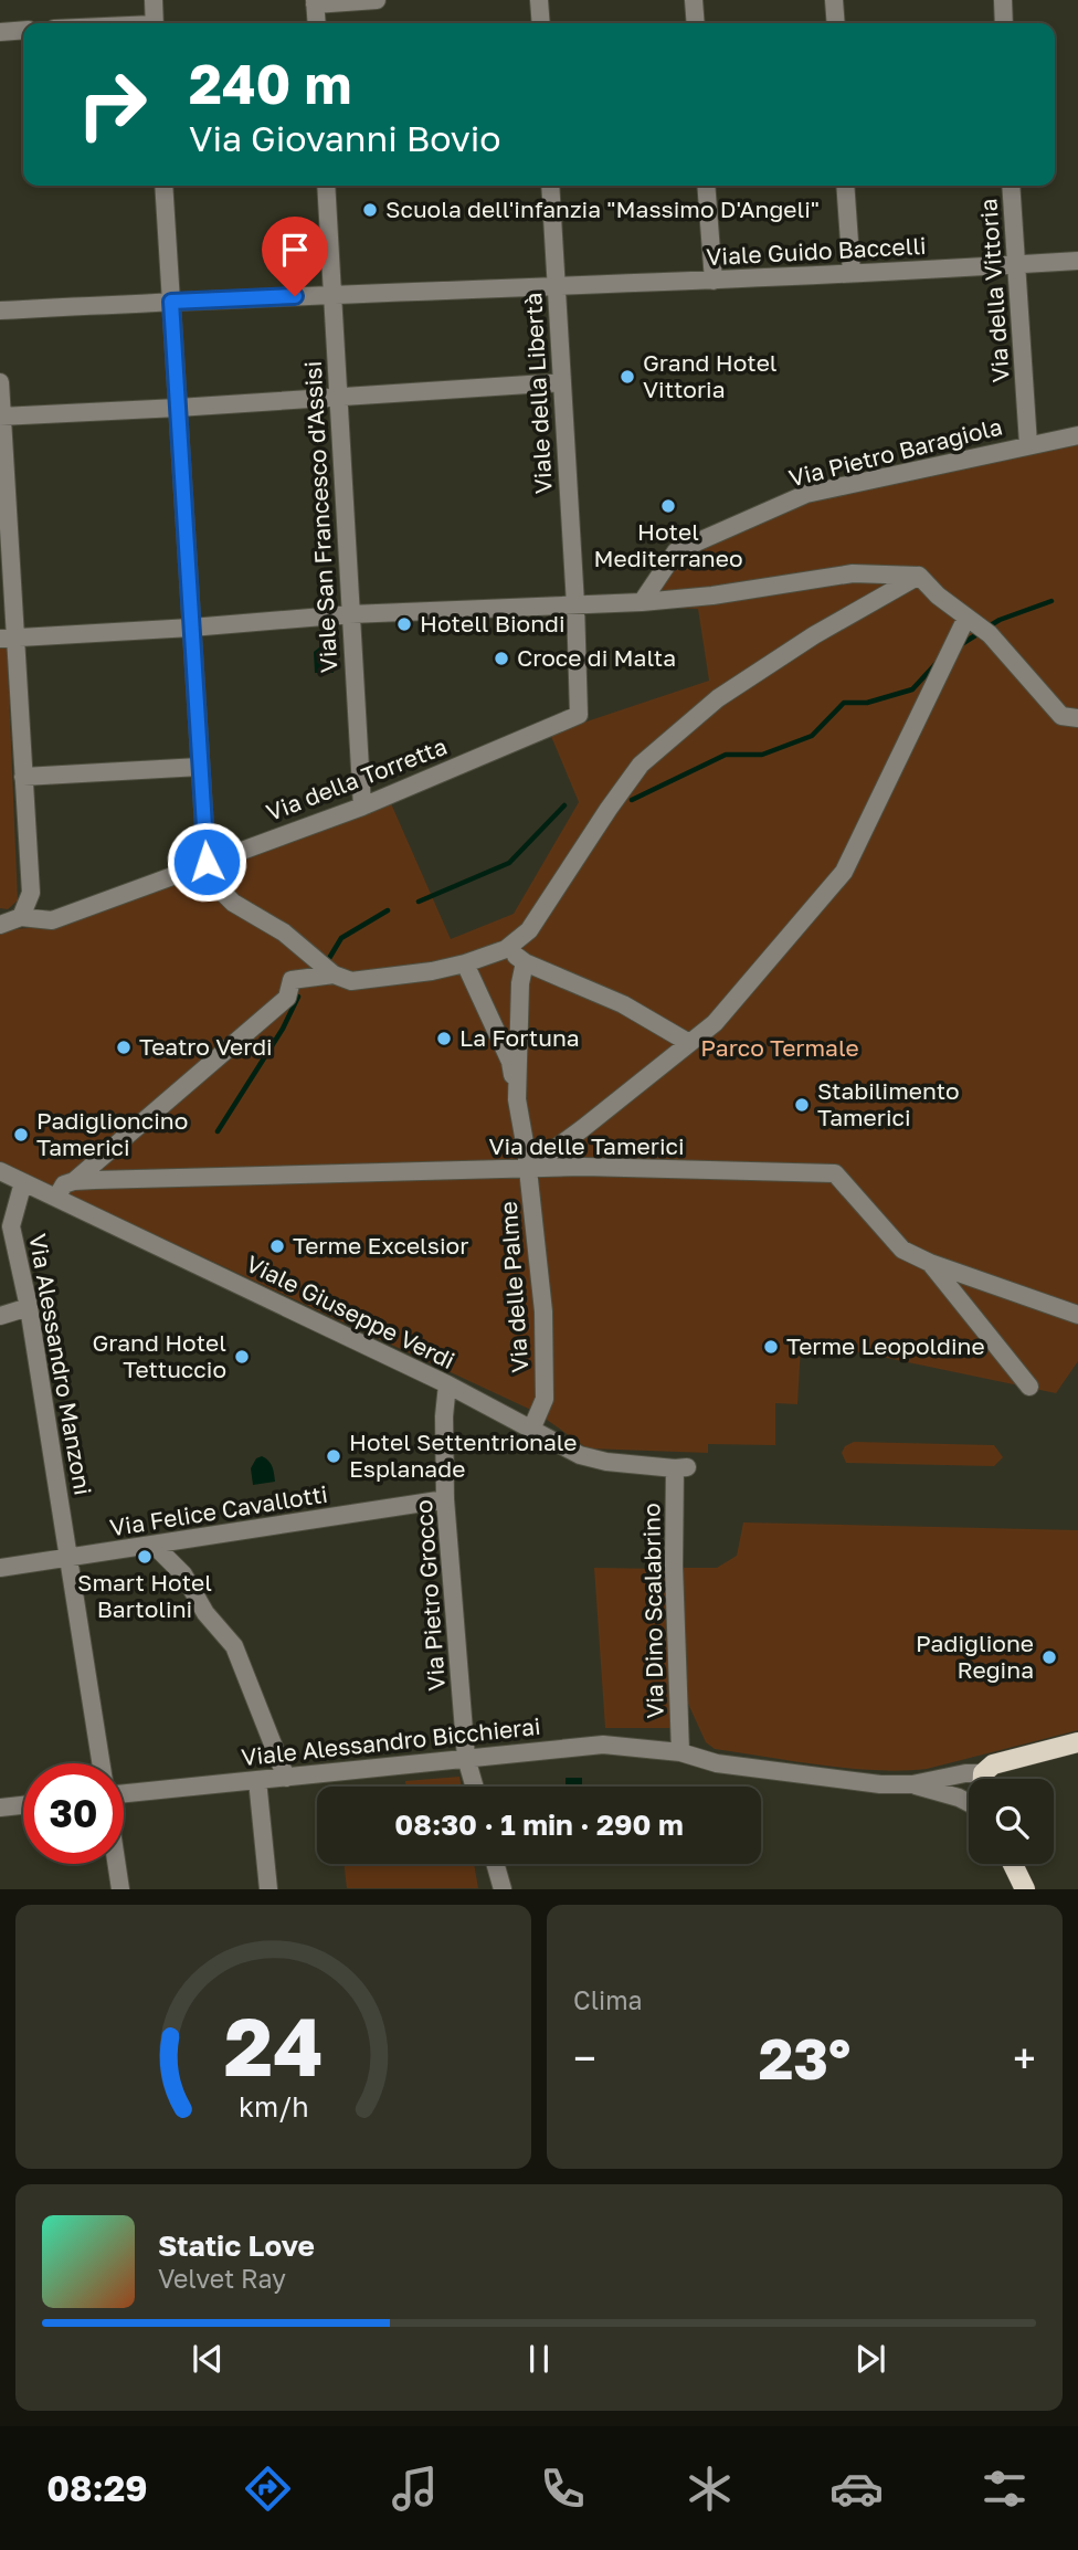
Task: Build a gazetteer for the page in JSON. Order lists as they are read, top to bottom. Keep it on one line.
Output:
{"streets":{"street":["Viale Guido Baccelli","Via della Vittoria","Viale della Libertà","Via Pietro Baragiola","Viale San Francesco d'Assisi","Via della Torretta","Via delle Tamerici","Via delle Palme","Viale Giuseppe Verdi","Via Alessandro Manzoni","Via Felice Cavallotti","Via Pietro Grocco","Via Dino Scalabrino","Viale Alessandro Bicchierai"]},"crossings":[["Viale Guido Baccelli","Via della Vittoria"],["Viale Guido Baccelli","Viale della Libertà"],["Viale Guido Baccelli","Viale San Francesco d'Assisi"],["Via della Vittoria","Via Pietro Baragiola"],["Viale della Libertà","Via della Torretta"],["Viale San Francesco d'Assisi","Via della Torretta"],["Via delle Tamerici","Via delle Palme"],["Via delle Palme","Viale Giuseppe Verdi"],["Viale Giuseppe Verdi","Via Alessandro Manzoni"],["Viale Giuseppe Verdi","Via Pietro Grocco"],["Viale Giuseppe Verdi","Via Dino Scalabrino"],["Via Alessandro Manzoni","Via Felice Cavallotti"],["Via Felice Cavallotti","Via Pietro Grocco"],["Via Pietro Grocco","Viale Alessandro Bicchierai"],["Via Dino Scalabrino","Viale Alessandro Bicchierai"]],"parks":["Parco Termale"],"places":["Scuola dell'infanzia \"Massimo D'Angeli\"","Grand Hotel Vittoria","Hotel Mediterraneo","Hotell Biondi","Croce di Malta","La Fortuna","Teatro Verdi","Stabilimento Tamerici","Padiglioncino Tamerici","Terme Excelsior","Terme Leopoldine","Grand Hotel Tettuccio","Hotel Settentrionale Esplanade","Smart Hotel Bartolini","Padiglione Regina"],"page":{"turn":["240 m","Via Giovanni Bovio"],"limit":"30","trip":"08:30 · 1 min · 290 m","tile":"Clima","heat":["−","23°","+"],"song":["Static Love","Velvet Ray"],"tabs":"08:29","gauge":["24","km/h"]}}
